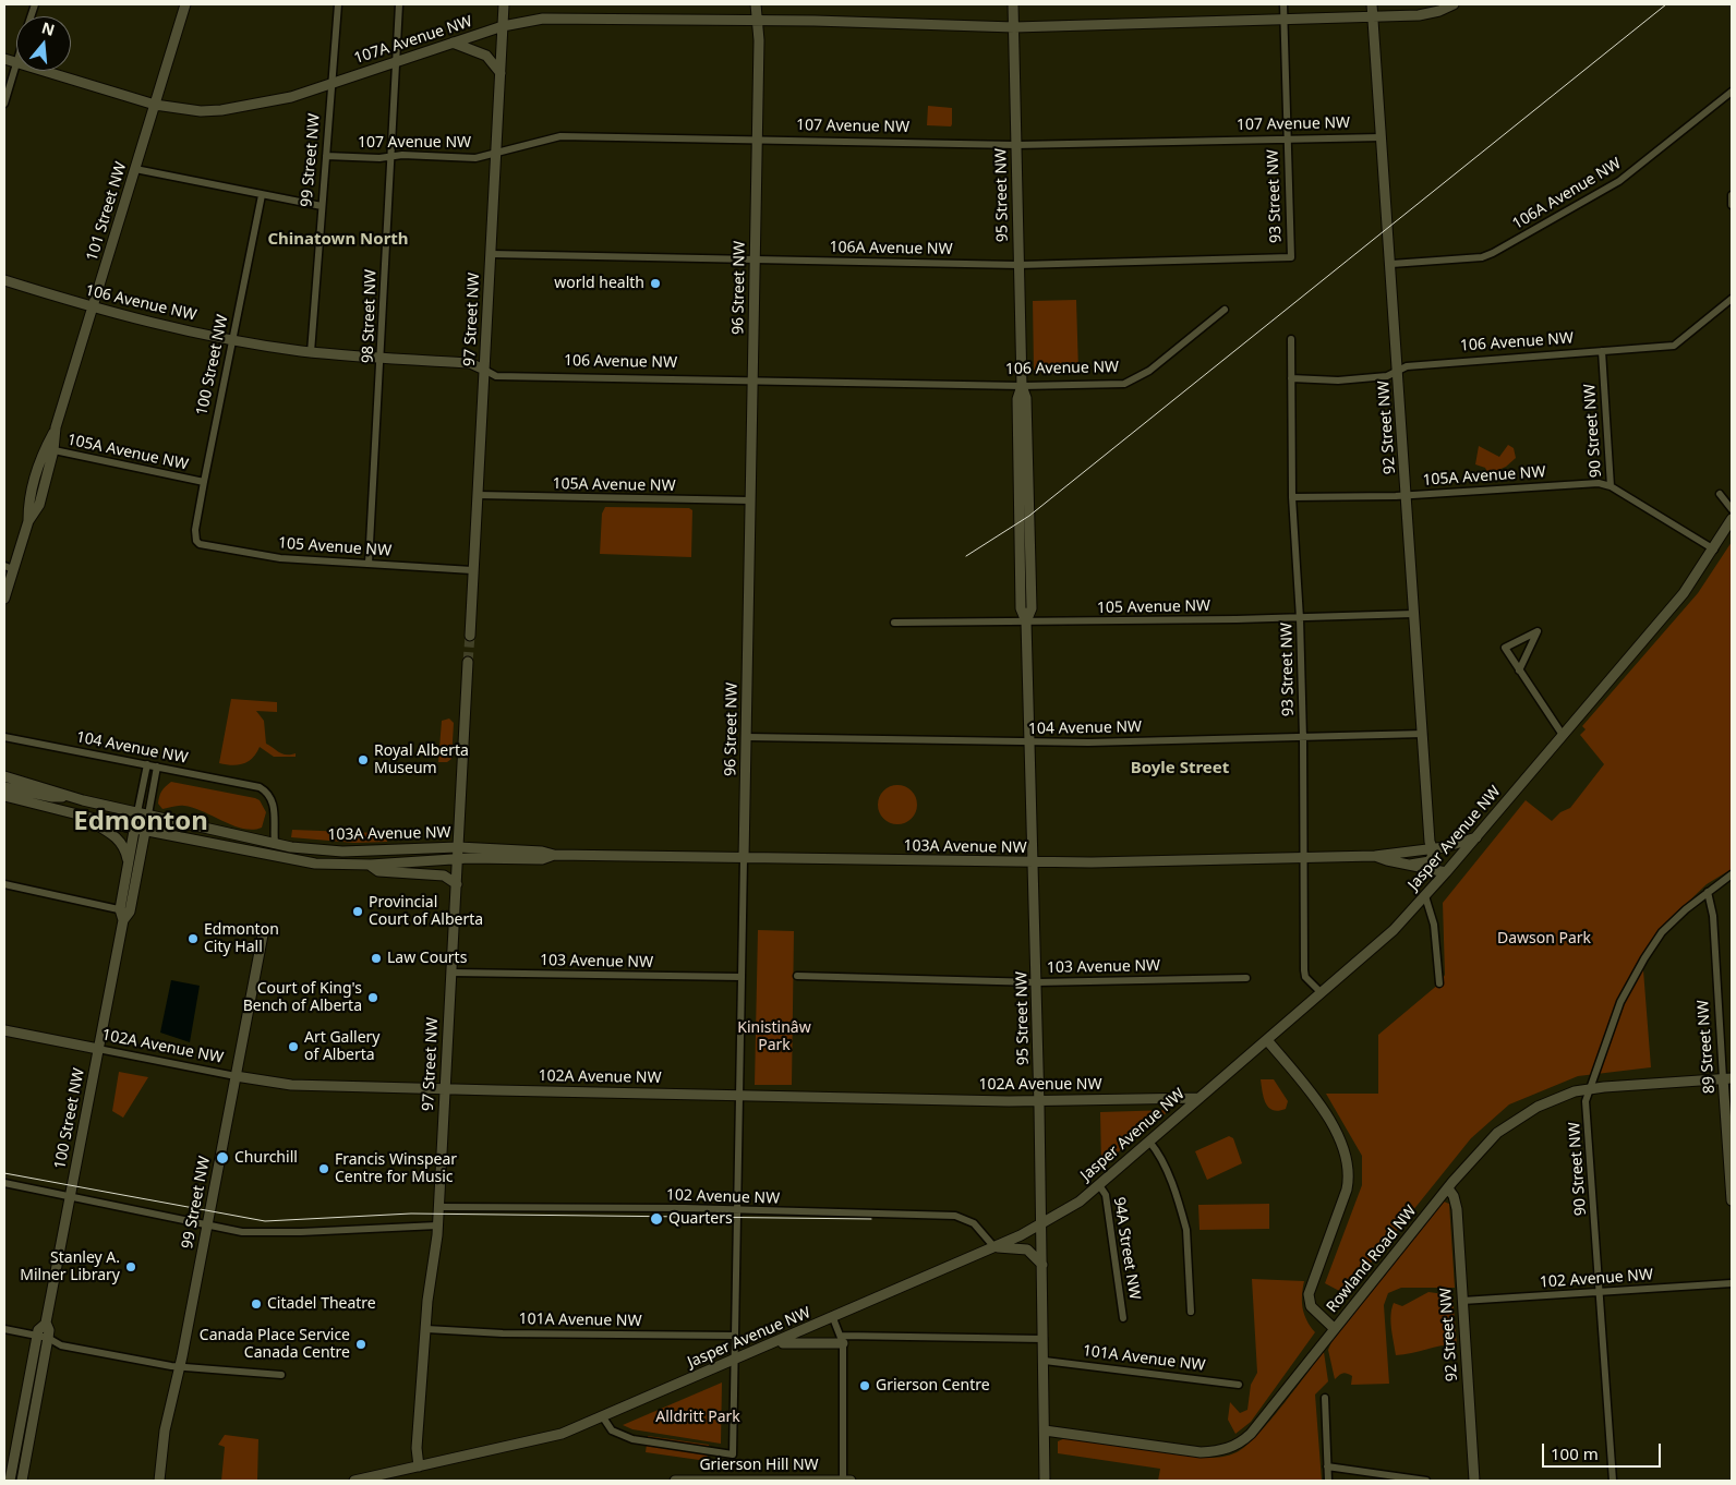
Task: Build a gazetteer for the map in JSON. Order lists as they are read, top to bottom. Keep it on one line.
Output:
{"streets":{"main road":["107A Avenue NW","99 Street NW","95 Street NW","101 Street NW","96 Street NW","106 Avenue NW","97 Street NW","100 Street NW","92 Street NW","103A Avenue NW","Jasper Avenue NW","102A Avenue NW","89 Street NW","Rowland Road NW","Grierson Hill NW"],"street":["107 Avenue NW","106A Avenue NW","93 Street NW","98 Street NW","90 Street NW","105A Avenue NW","105 Avenue NW","104 Avenue NW","103 Avenue NW","102 Avenue NW","94A Street NW","101A Avenue NW"]},"crossings":[["107A Avenue NW","99 Street NW"],["107A Avenue NW","95 Street NW"],["107A Avenue NW","93 Street NW"],["107A Avenue NW","101 Street NW"],["107A Avenue NW","96 Street NW"],["107A Avenue NW","98 Street NW"],["107A Avenue NW","97 Street NW"],["107A Avenue NW","92 Street NW"],["107 Avenue NW","99 Street NW"],["107 Avenue NW","95 Street NW"],["107 Avenue NW","93 Street NW"],["107 Avenue NW","96 Street NW"],["107 Avenue NW","98 Street NW"],["107 Avenue NW","97 Street NW"],["107 Avenue NW","92 Street NW"],["99 Street NW","106 Avenue NW"],["99 Street NW","102A Avenue NW"],["106A Avenue NW","95 Street NW"],["106A Avenue NW","93 Street NW"],["106A Avenue NW","96 Street NW"],["106A Avenue NW","97 Street NW"],["106A Avenue NW","92 Street NW"],["95 Street NW","106 Avenue NW"],["95 Street NW","105 Avenue NW"],["95 Street NW","104 Avenue NW"],["95 Street NW","103A Avenue NW"],["95 Street NW","Jasper Avenue NW"],["95 Street NW","103 Avenue NW"],["95 Street NW","102A Avenue NW"],["95 Street NW","Rowland Road NW"],["95 Street NW","101A Avenue NW"],["93 Street NW","106 Avenue NW"],["93 Street NW","105A Avenue NW"],["93 Street NW","105 Avenue NW"],["93 Street NW","104 Avenue NW"],["93 Street NW","103A Avenue NW"],["93 Street NW","Jasper Avenue NW"],["101 Street NW","106 Avenue NW"],["101 Street NW","105A Avenue NW"],["96 Street NW","106 Avenue NW"],["96 Street NW","105A Avenue NW"],["96 Street NW","104 Avenue NW"],["96 Street NW","103A Avenue NW"],["96 Street NW","Jasper Avenue NW"],["96 Street NW","103 Avenue NW"],["96 Street NW","102A Avenue NW"],["96 Street NW","102 Avenue NW"],["96 Street NW","101A Avenue NW"],["106 Avenue NW","98 Street NW"],["106 Avenue NW","97 Street NW"],["106 Avenue NW","100 Street NW"],["106 Avenue NW","92 Street NW"],["106 Avenue NW","90 Street NW"],["98 Street NW","105 Avenue NW"],["97 Street NW","105A Avenue NW"],["97 Street NW","105 Avenue NW"],["97 Street NW","103A Avenue NW"],["97 Street NW","Jasper Avenue NW"],["97 Street NW","103 Avenue NW"],["97 Street NW","102A Avenue NW"],["97 Street NW","102 Avenue NW"],["97 Street NW","101A Avenue NW"],["100 Street NW","105A Avenue NW"],["100 Street NW","105 Avenue NW"],["100 Street NW","104 Avenue NW"],["100 Street NW","103A Avenue NW"],["100 Street NW","102A Avenue NW"],["92 Street NW","105A Avenue NW"],["92 Street NW","105 Avenue NW"],["92 Street NW","104 Avenue NW"],["92 Street NW","103A Avenue NW"],["92 Street NW","102 Avenue NW"],["92 Street NW","Rowland Road NW"],["90 Street NW","105A Avenue NW"],["90 Street NW","Jasper Avenue NW"],["90 Street NW","89 Street NW"],["90 Street NW","102 Avenue NW"],["90 Street NW","Rowland Road NW"],["104 Avenue NW","103A Avenue NW"],["103A Avenue NW","Jasper Avenue NW"],["Jasper Avenue NW","102A Avenue NW"],["Jasper Avenue NW","102 Avenue NW"],["Jasper Avenue NW","94A Street NW"],["89 Street NW","Rowland Road NW"]],"districts":["Chinatown North","Boyle Street","Edmonton"],"parks":["Dawson Park","Kinistinâw Park","Alldritt Park"],"places":["world health","Royal Alberta Museum","Provincial Court of Alberta","Edmonton City Hall","Law Courts","Court of King's Bench of Alberta","Art Gallery of Alberta","Churchill","Francis Winspear Centre for Music","Quarters","Stanley A. Milner Library","Citadel Theatre","Canada Place Service Canada Centre","Grierson Centre"],"scale_bar":"100 m","north":"top"}
